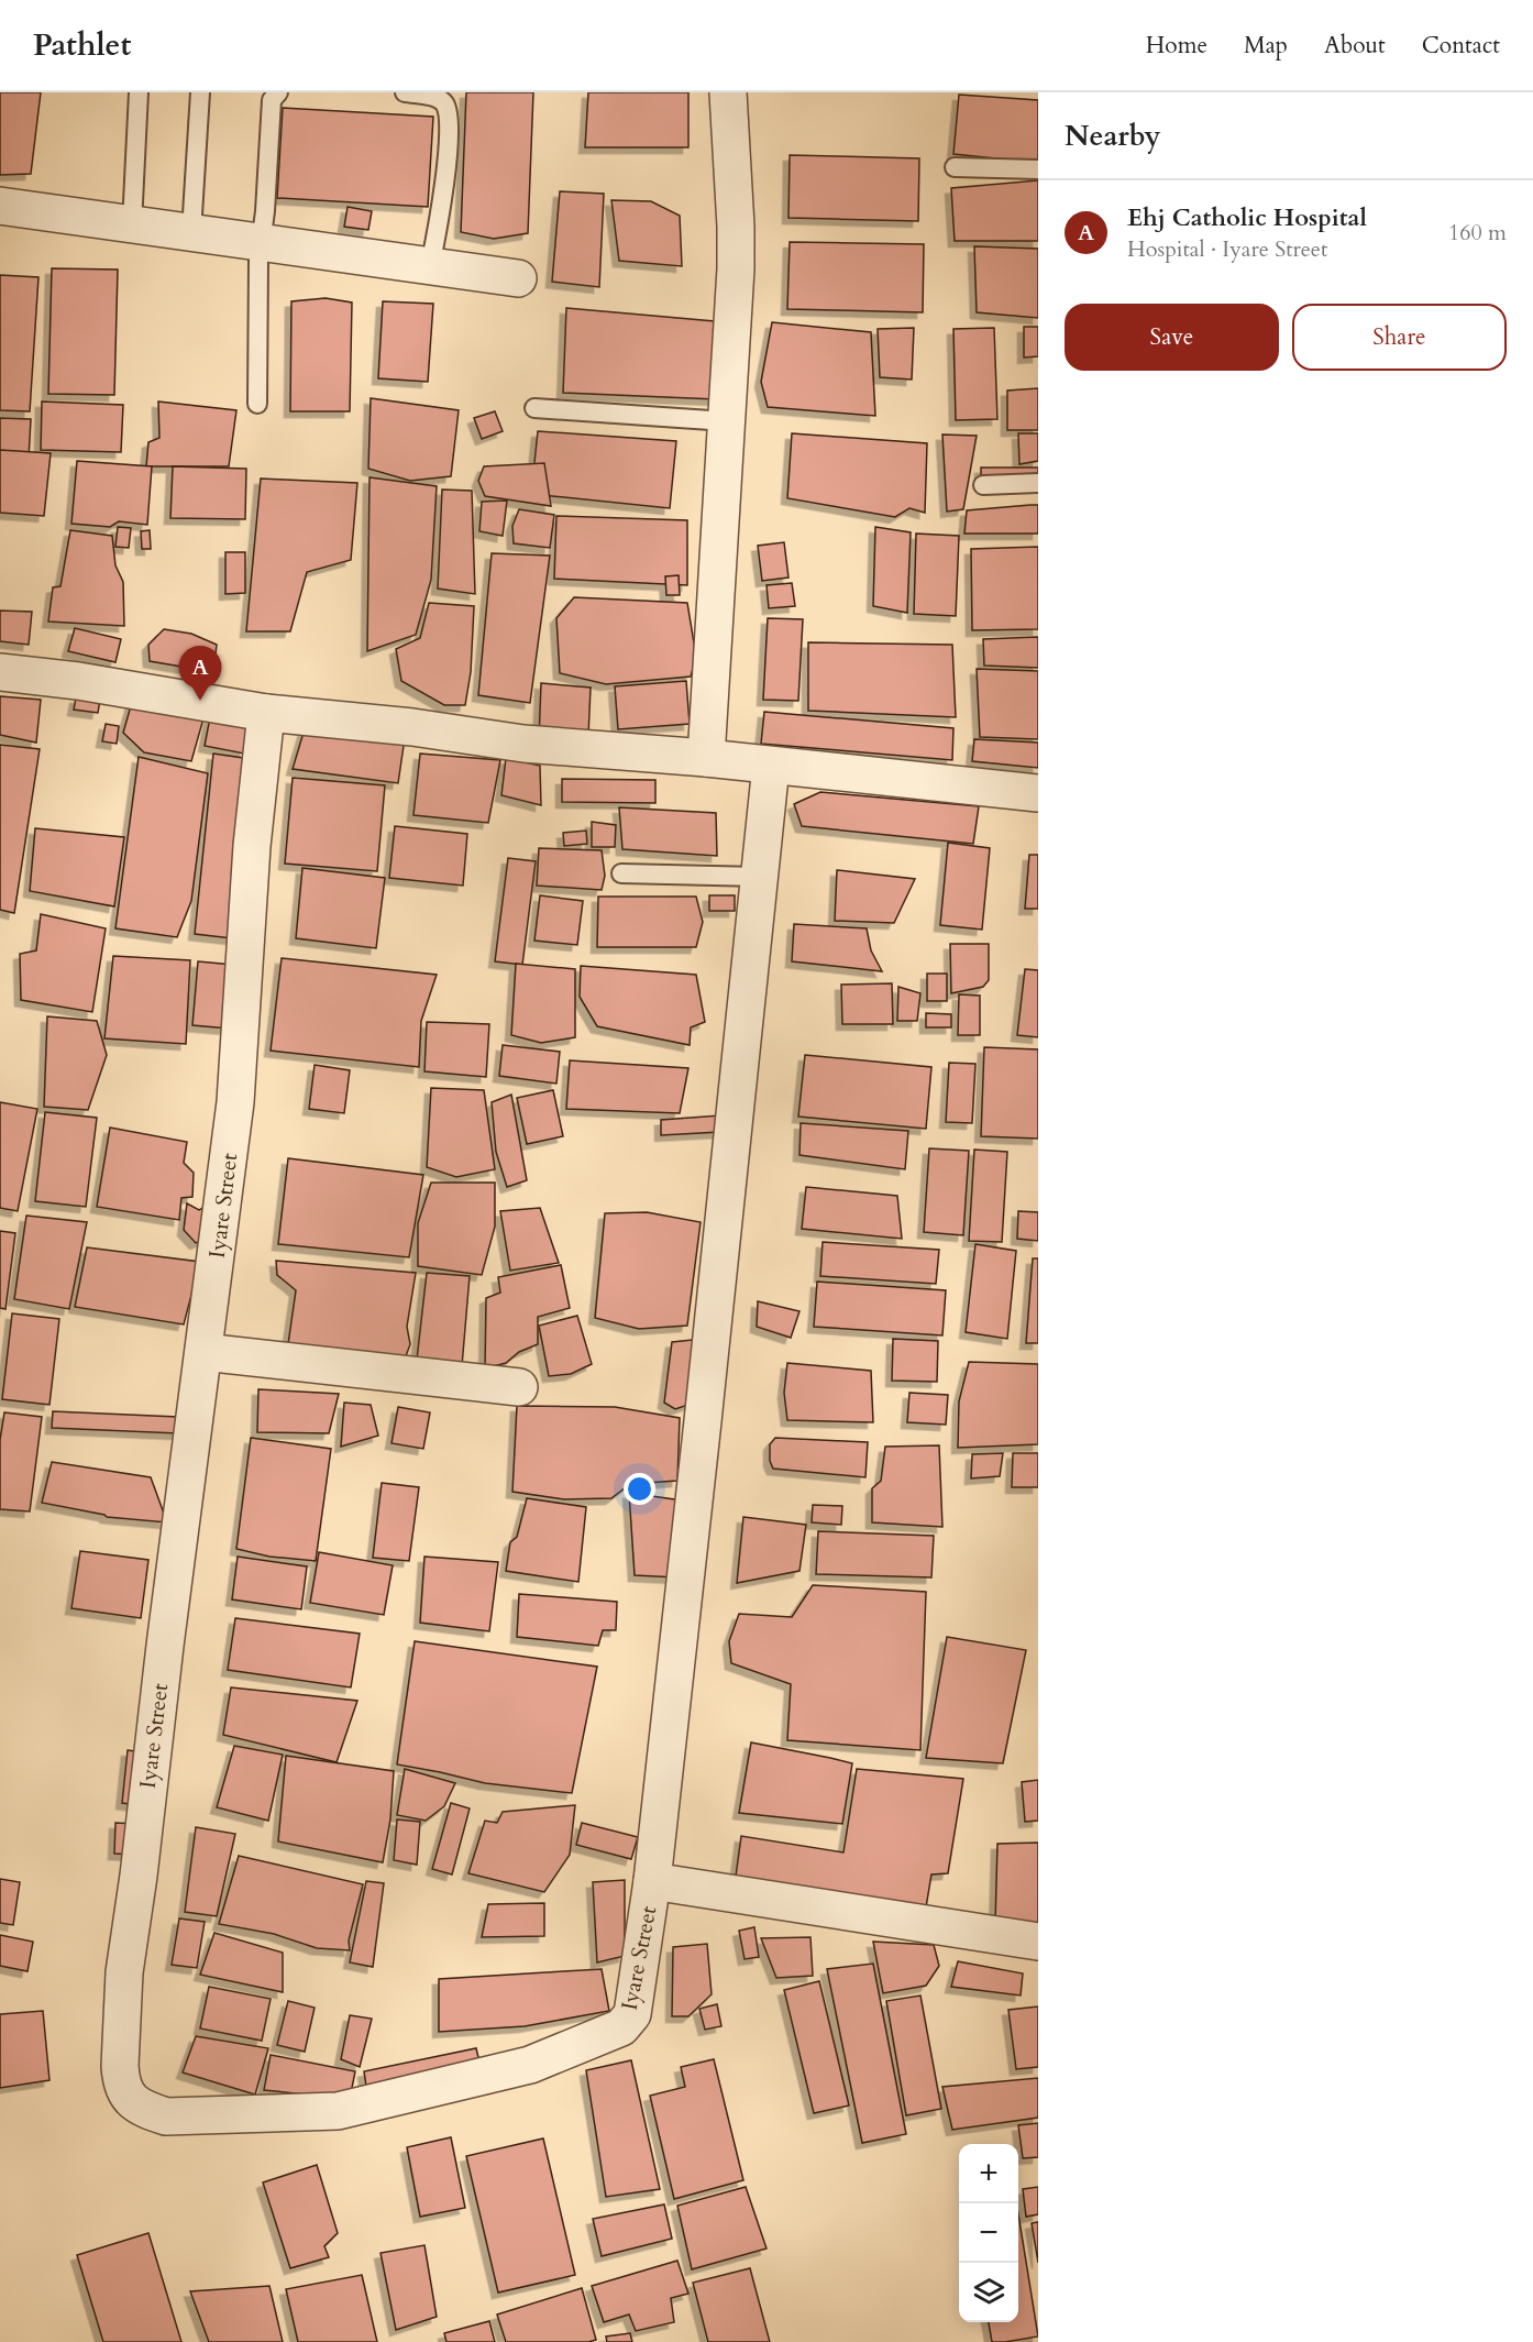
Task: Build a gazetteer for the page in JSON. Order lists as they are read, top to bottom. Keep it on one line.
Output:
{"streets":{"street":["Iyare Street"]},"page":{"header":"Pathlet","nav":["Home","Map","About","Contact"],"heading":"Nearby","list":[{"mark":"A","name":"Ehj Catholic Hospital","note":"Hospital · Iyare Street","value":"160 m"}],"buttons":["Save","Share"],"pins":"A","map_buttons":["+","−"]}}
